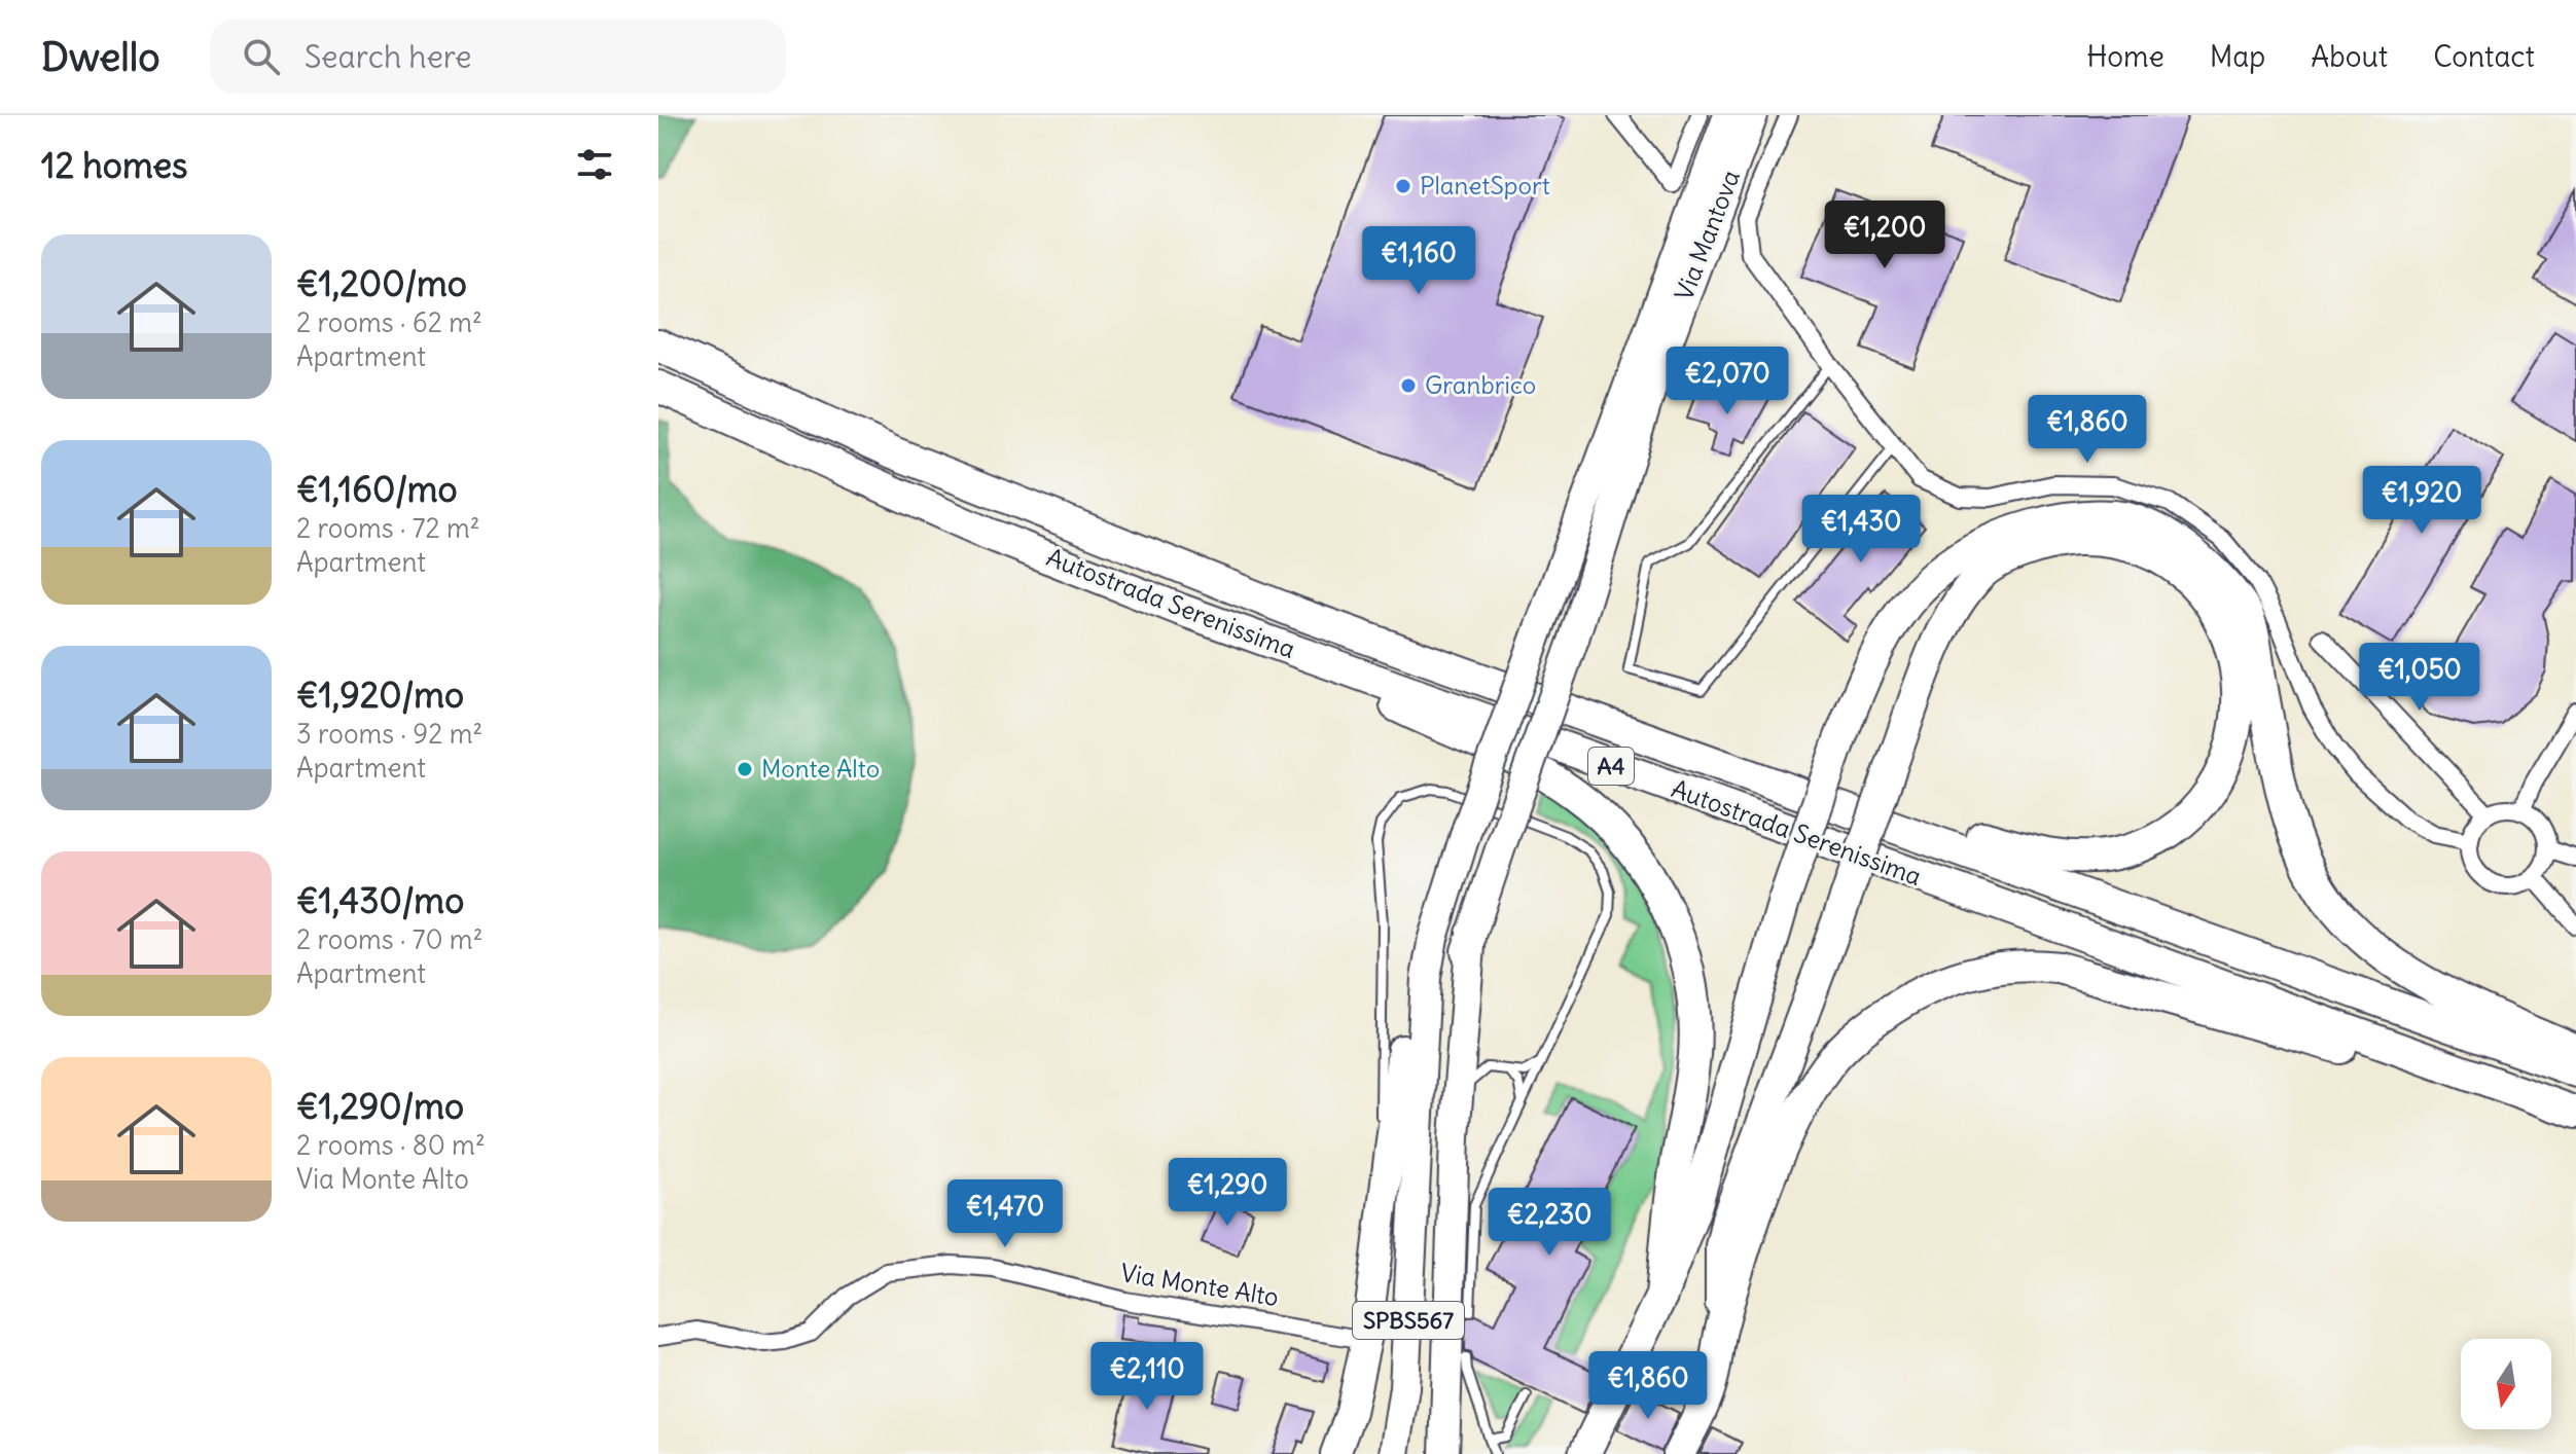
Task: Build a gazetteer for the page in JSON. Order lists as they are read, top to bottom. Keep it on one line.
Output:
{"streets":{"highway":["Via Mantova","Autostrada Serenissima","A4","SPBS567"],"street":["Via Monte Alto"]},"crossings":[["Via Mantova","SPBS567"]],"places":["PlanetSport","Granbrico","Monte Alto"],"north":"bottom","page":{"header":"Dwello","search":"Search here","nav":["Home","Map","About","Contact"],"heading":"12 homes","price":["€1,200","€1,160","€2,070","€1,860","€1,920","€1,430","€1,050","€1,290","€1,470","€2,230","€2,110","€1,860"],"list":[{"name":"€1,200/mo","note":"2 rooms · 62 m² · Apartment"},{"name":"€1,160/mo","note":"2 rooms · 72 m² · Apartment"},{"name":"€1,920/mo","note":"3 rooms · 92 m² · Apartment"},{"name":"€1,430/mo","note":"2 rooms · 70 m² · Apartment"},{"name":"€1,290/mo","note":"2 rooms · 80 m² · Via Monte Alto"}]}}
